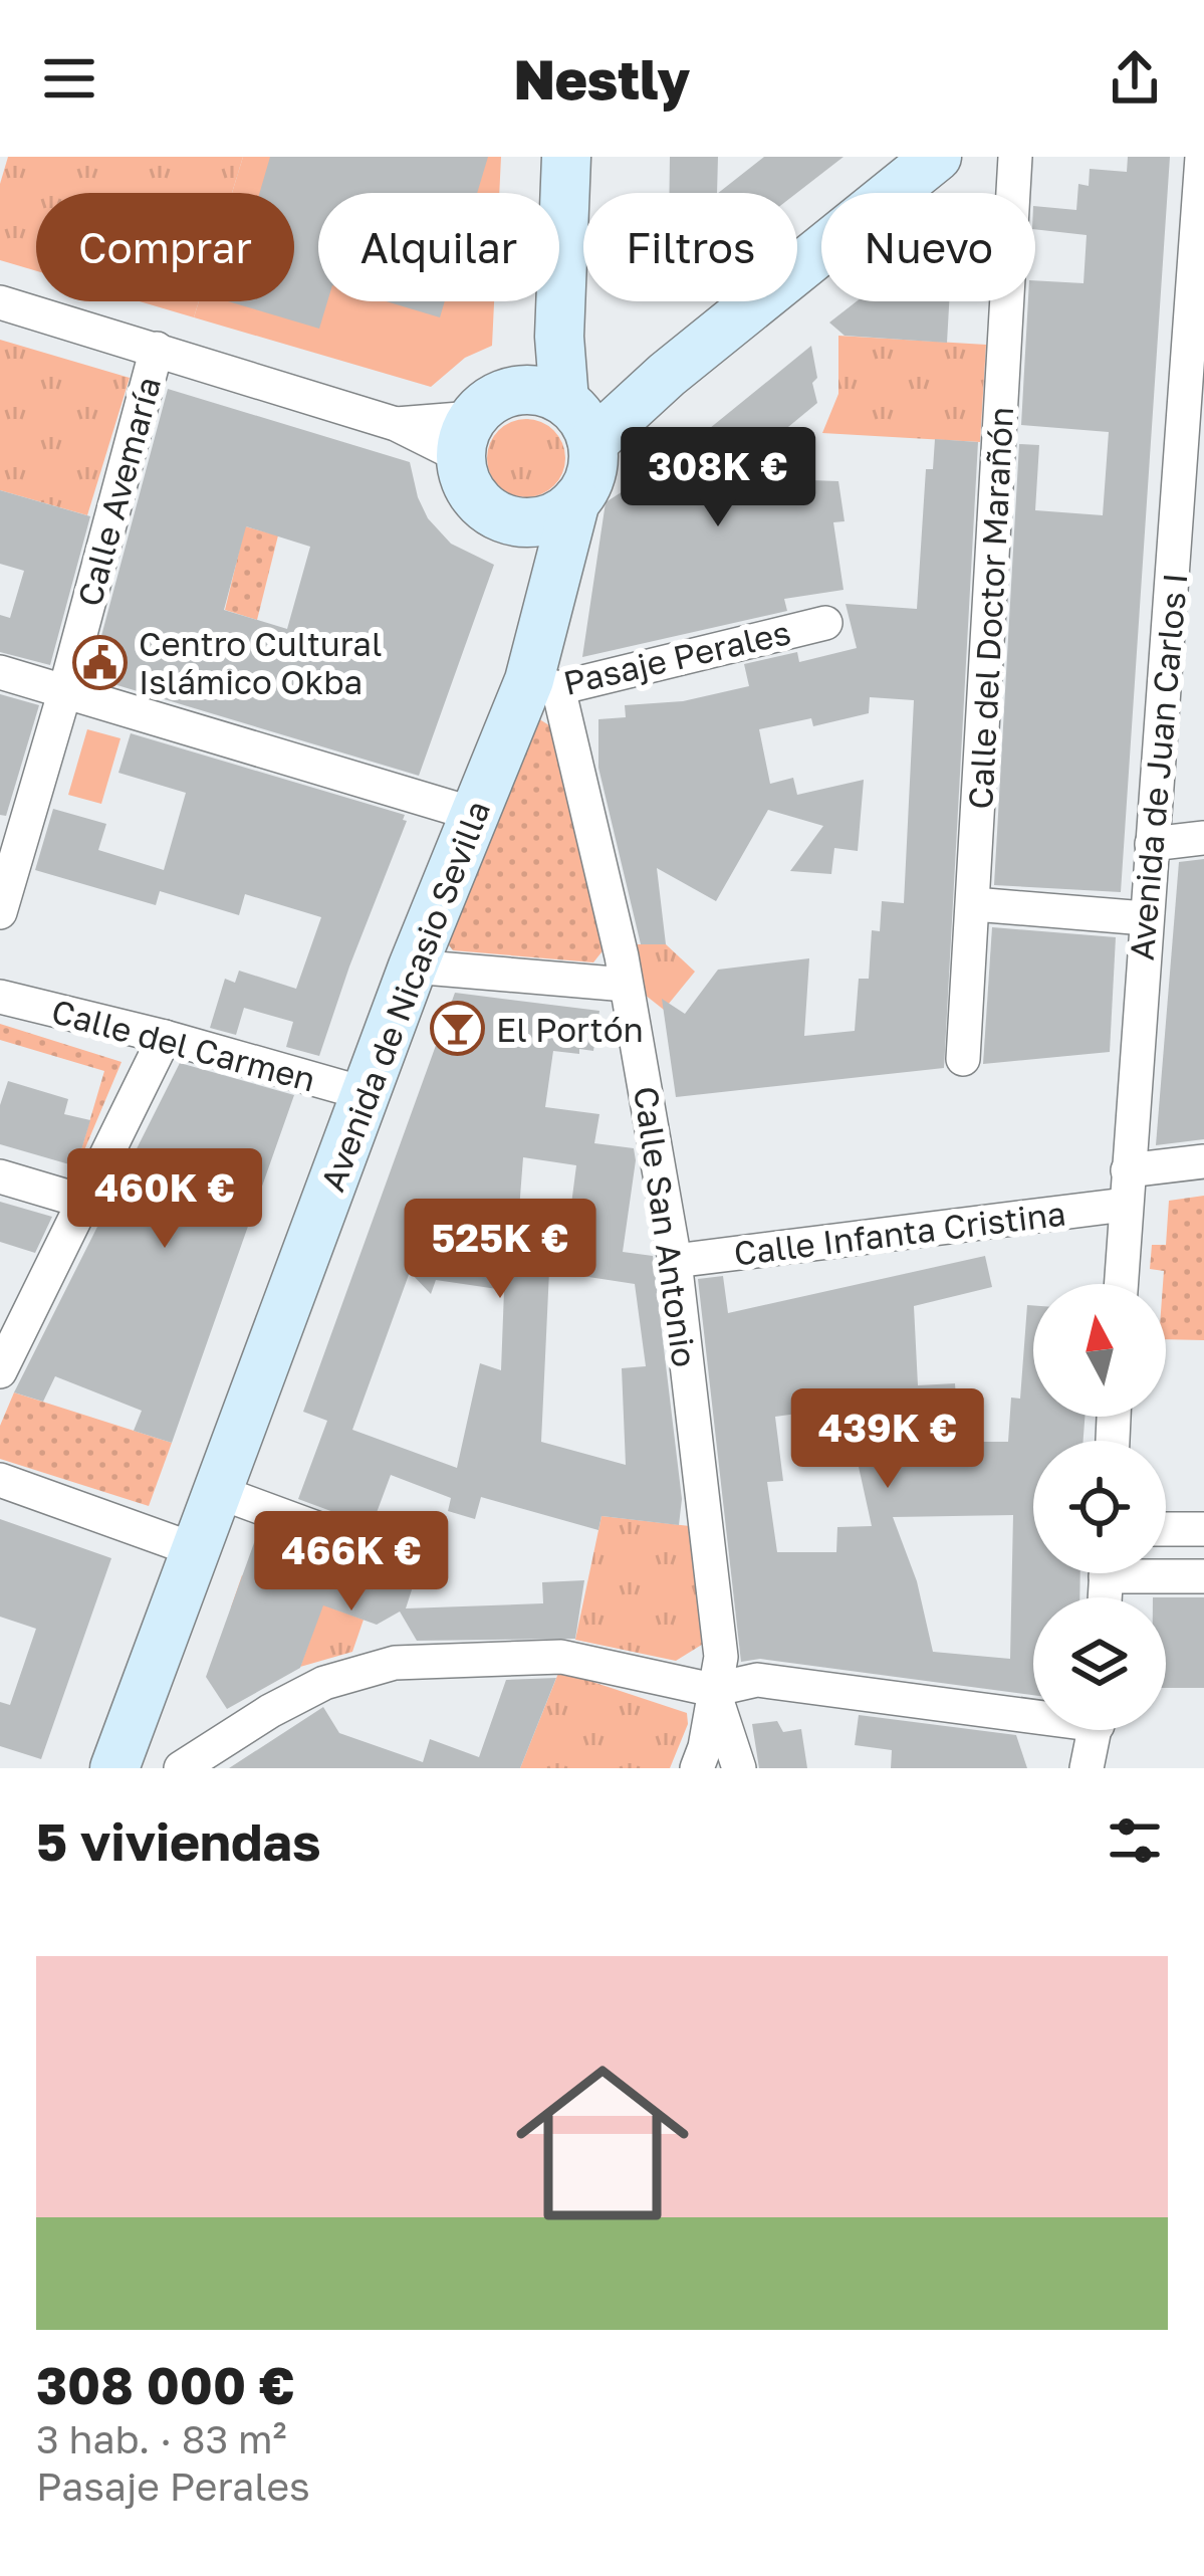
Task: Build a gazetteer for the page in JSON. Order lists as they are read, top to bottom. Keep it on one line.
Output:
{"streets":{"main road":["Avenida de Nicasio Sevilla"],"street":["Calle Avemaría","Calle del Doctor Marañón","Pasaje Perales","Avenida de Juan Carlos I","Calle del Carmen","Calle San Antonio","Calle Infanta Cristina"]},"crossings":[["Pasaje Perales","Avenida de Nicasio Sevilla"],["Pasaje Perales","Calle San Antonio"],["Avenida de Juan Carlos I","Calle Infanta Cristina"],["Avenida de Nicasio Sevilla","Calle del Carmen"],["Avenida de Nicasio Sevilla","Calle San Antonio"],["Calle San Antonio","Calle Infanta Cristina"]],"places":{"public building":["Centro Cultural Islámico Okba"],"bar":["El Portón"]},"north":"top","page":{"header":"Nestly","chip":["Comprar","Alquilar","Filtros","Nuevo"],"price":["308K €","460K €","525K €","439K €","466K €"],"heading":"5 viviendas","list":[{"name":"308 000 €","note":"3 hab. · 83 m² · Pasaje Perales"}]}}
